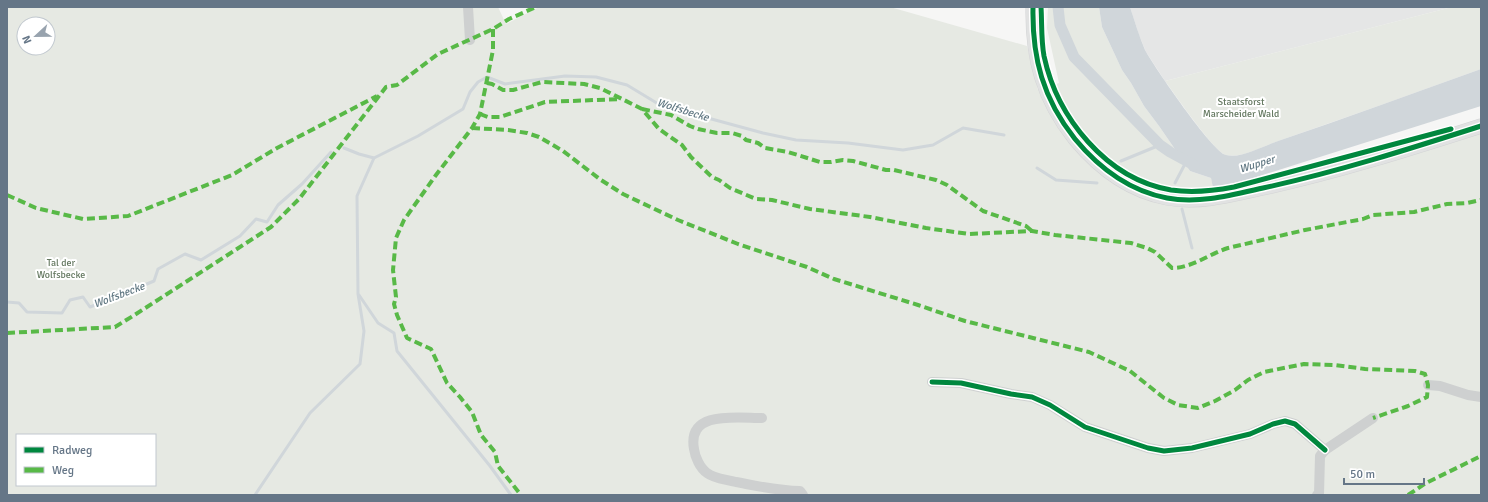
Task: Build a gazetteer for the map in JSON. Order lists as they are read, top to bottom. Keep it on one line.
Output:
{"water":["Wolfsbecke","Wupper"],"parks":["Staatsforst Marscheider Wald","Tal der Wolfsbecke"],"legend":["Radweg","Weg"],"scale_bar":"50 m","north":"left"}
